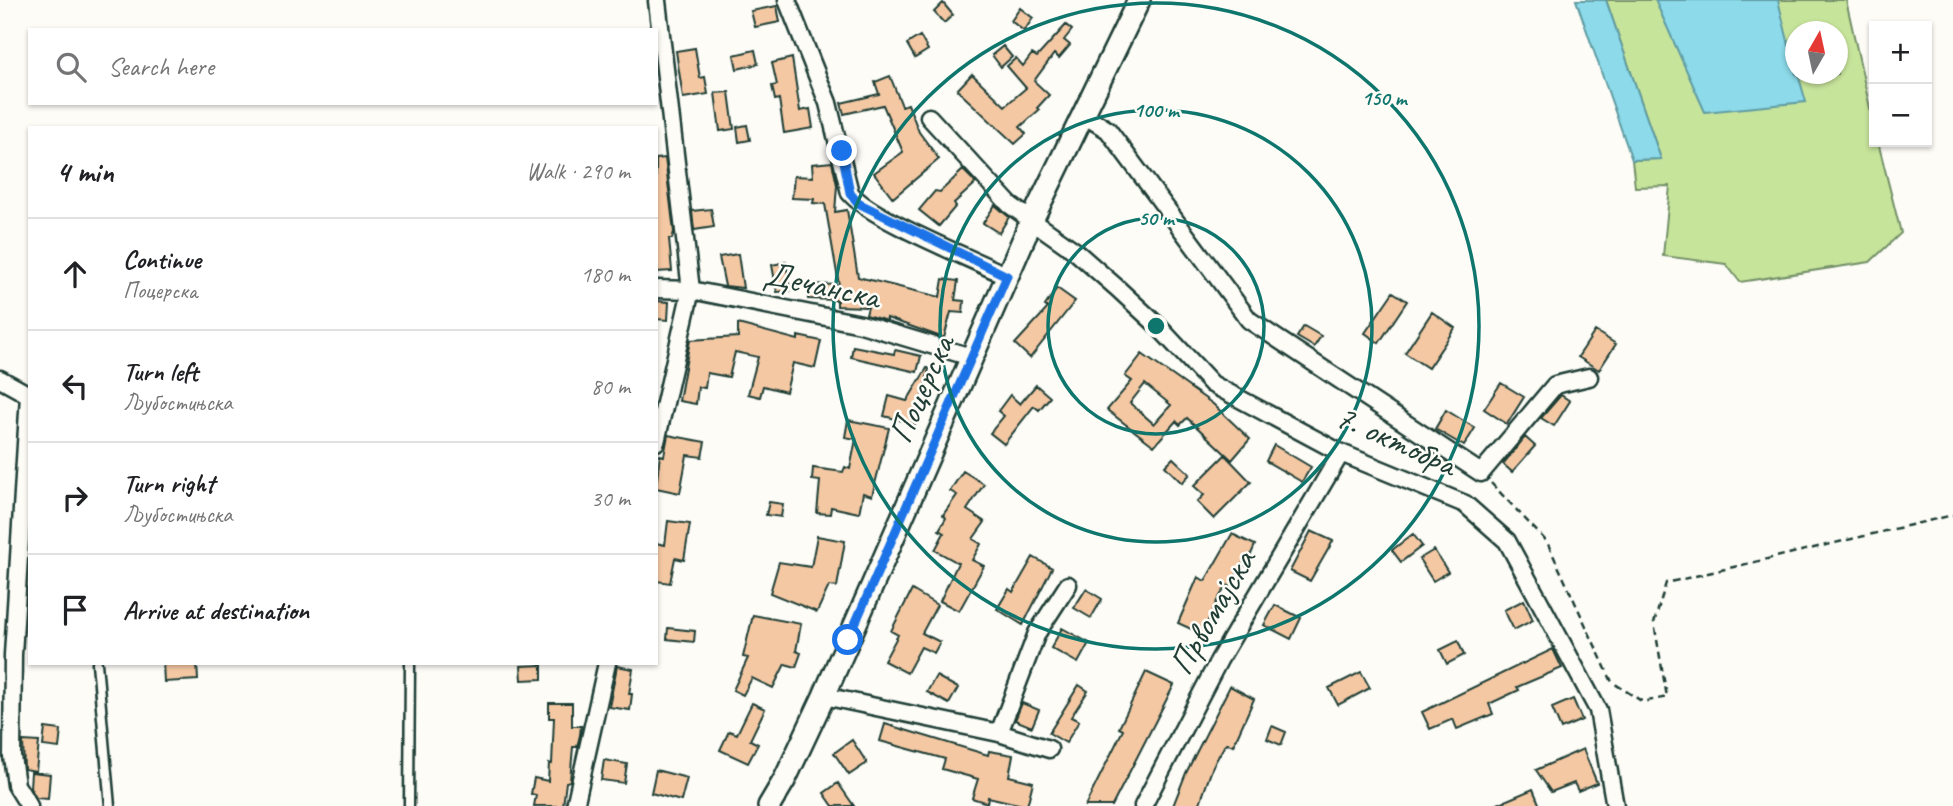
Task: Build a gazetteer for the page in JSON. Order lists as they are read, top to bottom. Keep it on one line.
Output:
{"streets":{"main road":["Поцерска"],"street":["Дечанска","7. октобра","Првомајска"]},"crossings":[["Дечанска","Поцерска"],["Поцерска","7. октобра"],["7. октобра","Првомајска"]],"north":"top","page":{"map_buttons":["+","−"],"search":"Search here","heading":["4 min","Walk · 290 m"],"list":[["Continue","Поцерска","180 m"],["Turn left","Љубостињска","80 m"],["Turn right","Љубостињска","30 m"],"Arrive at destination"]},"rings":["150 m","100 m","50 m"]}
